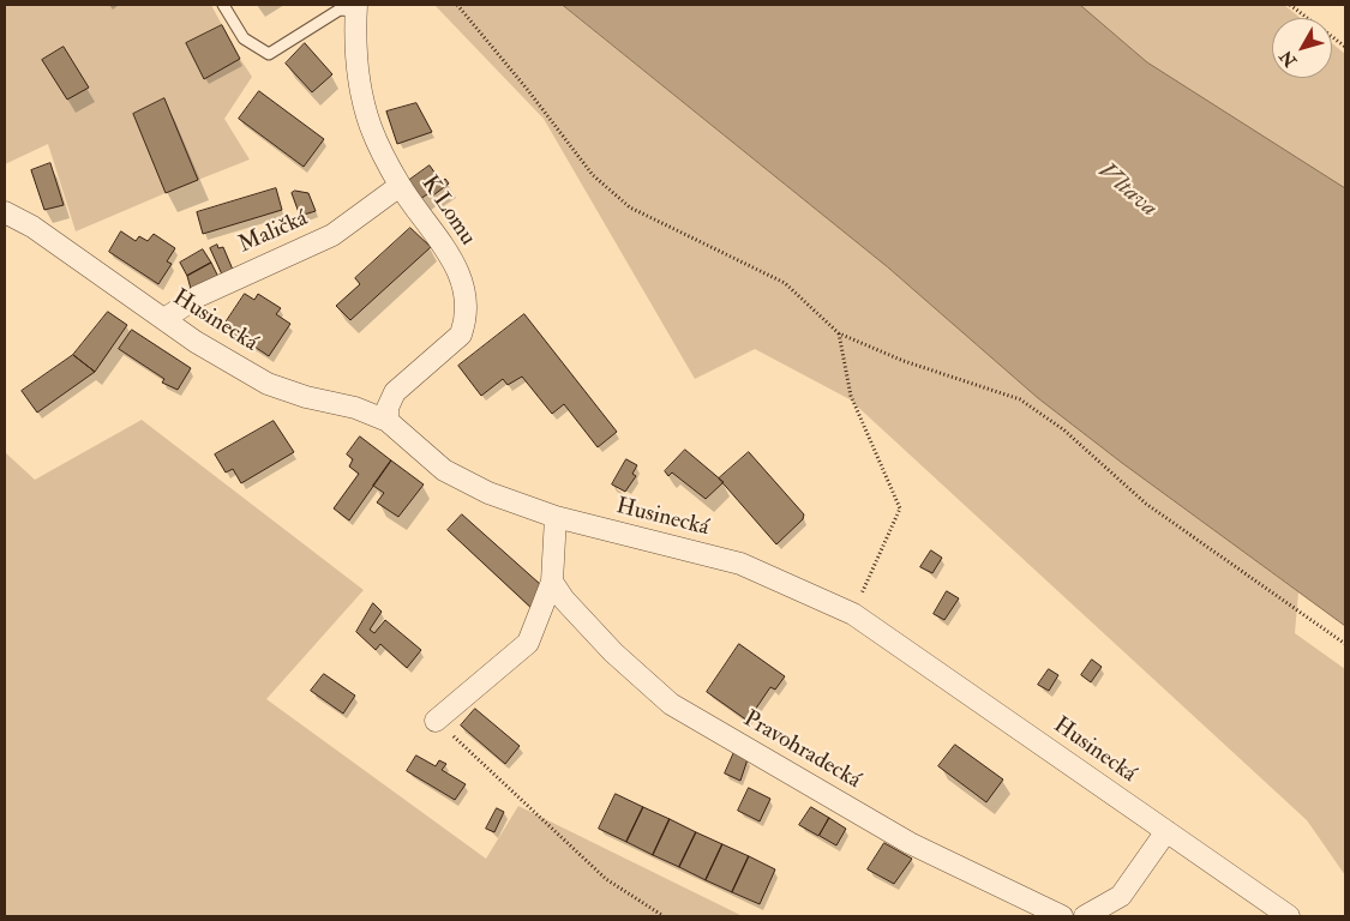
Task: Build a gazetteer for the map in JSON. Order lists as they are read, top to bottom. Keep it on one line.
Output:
{"streets":{"street":["K Lomu","Maličká","Husinecká","Pravohradecká"]},"crossings":[["K Lomu","Maličká"],["K Lomu","Husinecká"],["Maličká","Husinecká"]],"water":["Vltava"],"north":"bottom left"}
